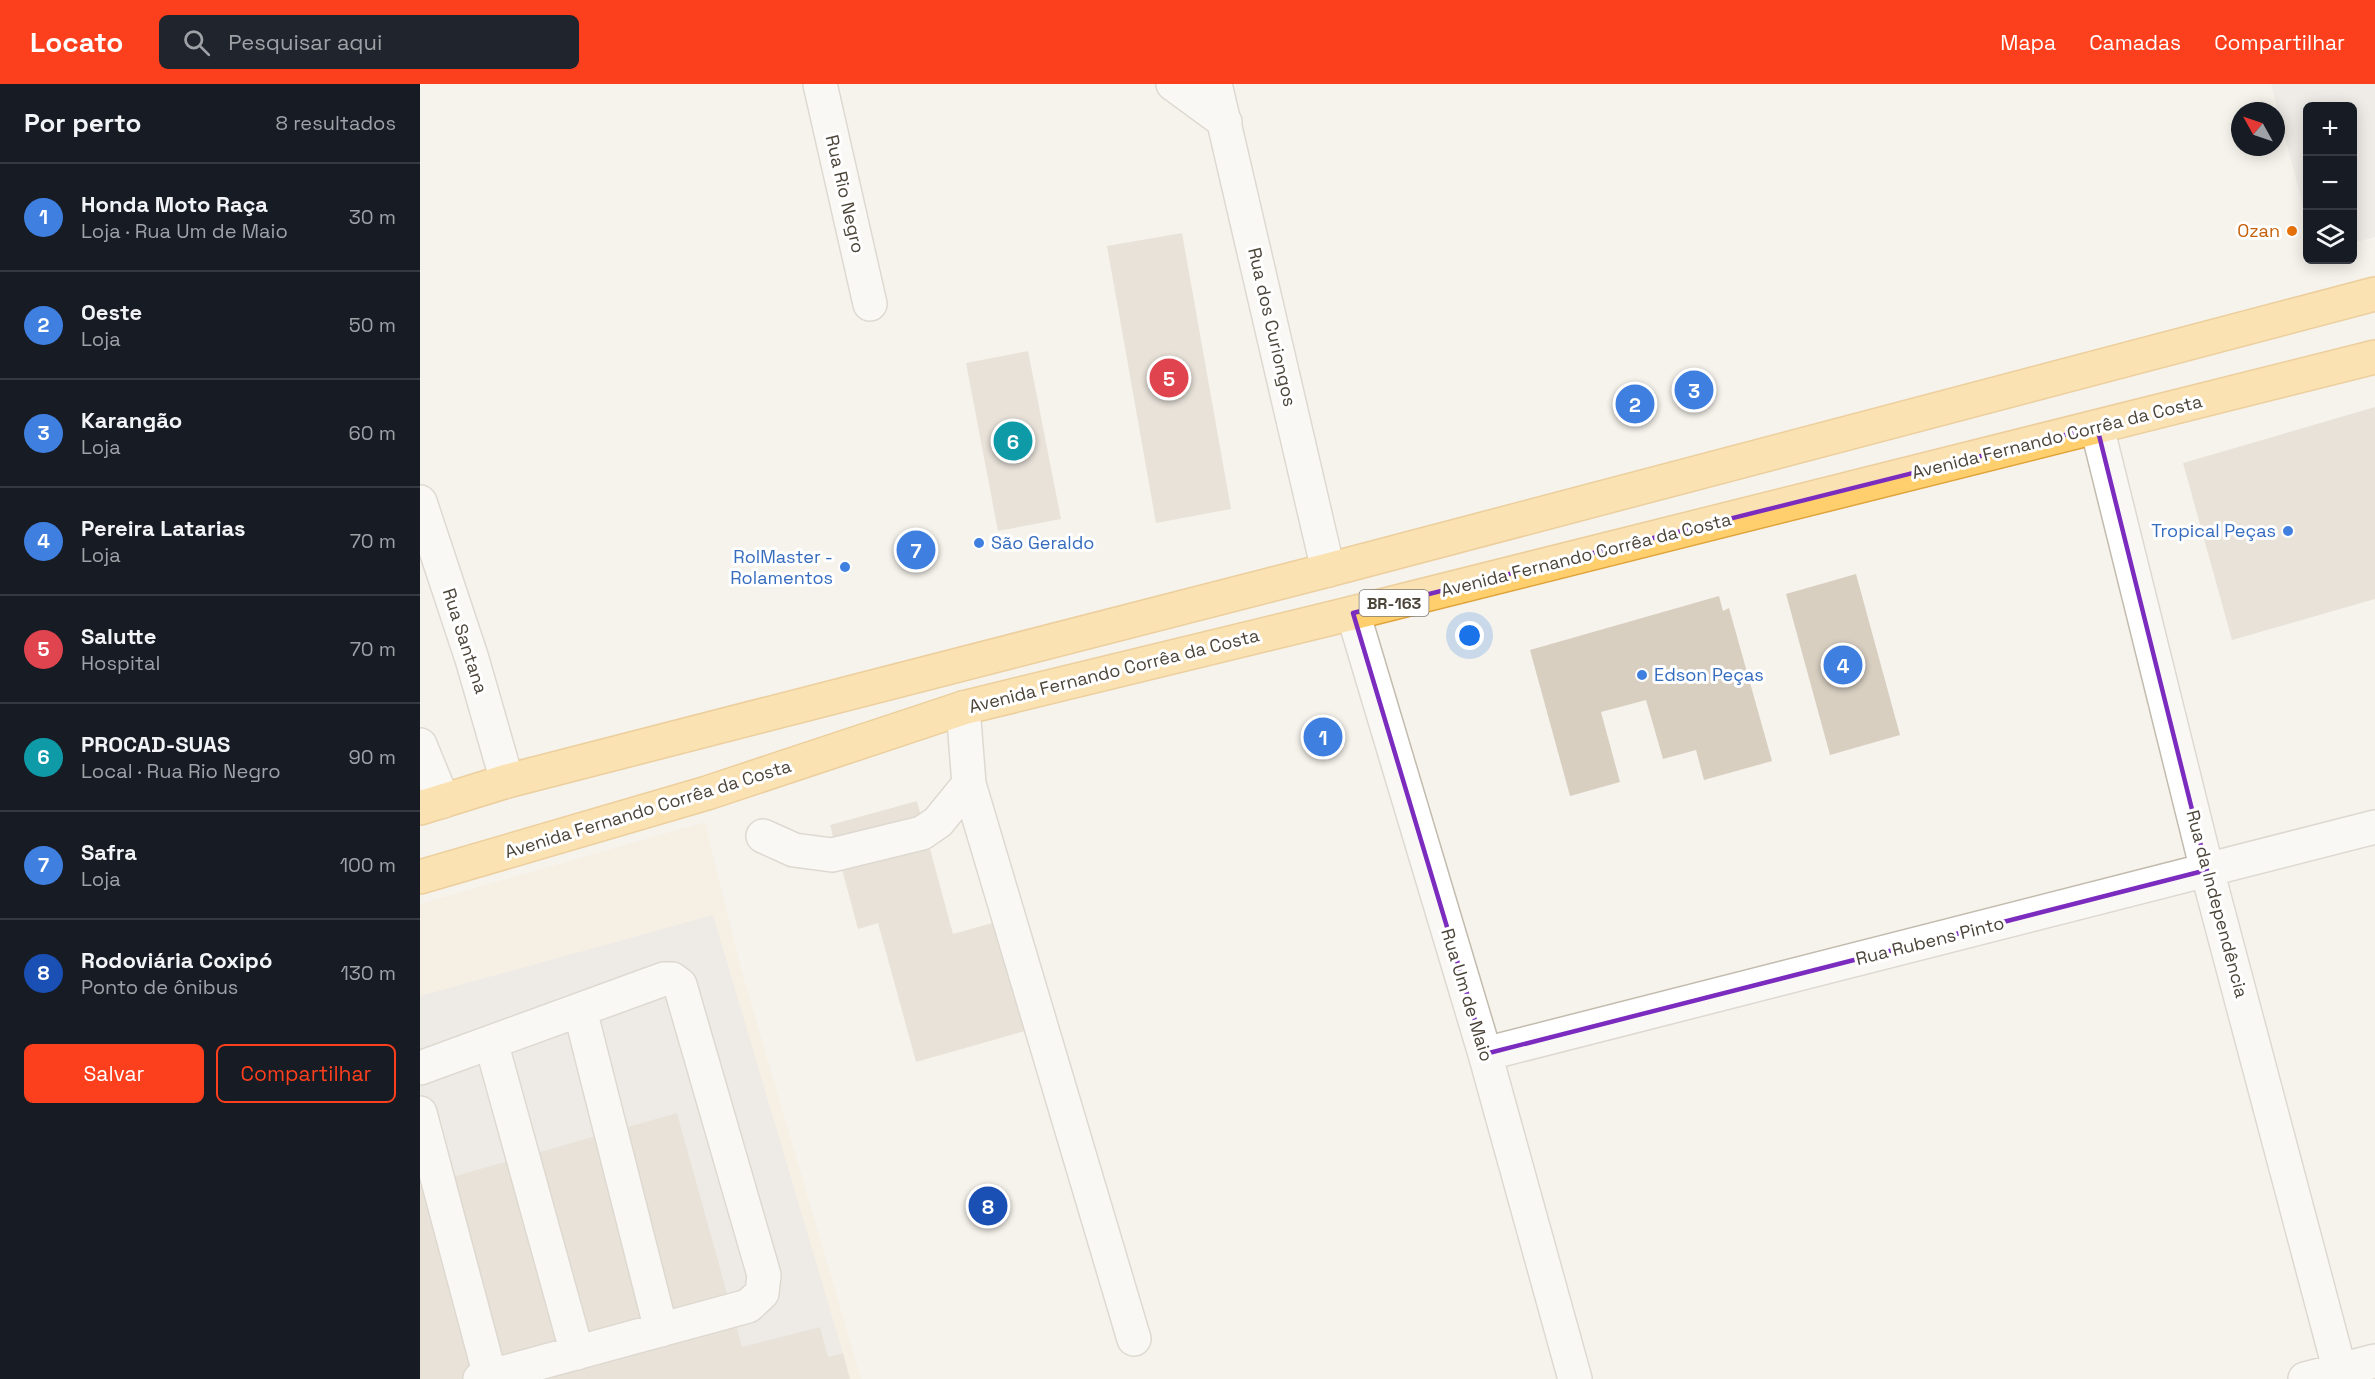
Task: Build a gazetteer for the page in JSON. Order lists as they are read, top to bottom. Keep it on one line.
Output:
{"streets":{"highway":["Avenida Fernando Corrêa da Costa","BR-163"],"street":["Rua Rio Negro","Rua dos Curiongos","Rua Santana","Rua da Independência","Rua Rubens Pinto","Rua Um de Maio"]},"crossings":[["Avenida Fernando Corrêa da Costa","Rua da Independência"],["Avenida Fernando Corrêa da Costa","Rua Um de Maio"],["Rua da Independência","Rua Rubens Pinto"],["Rua Rubens Pinto","Rua Um de Maio"]],"places":["Ozan","Tropical Peças","São Geraldo","RolMaster - Rolamentos","Edson Peças"],"north":"top left","page":{"header":"Locato","search":"Pesquisar aqui","nav":["Mapa","Camadas","Compartilhar"],"heading":["Por perto","8 resultados"],"map_buttons":["+","−"],"list":[{"mark":"1","name":"Honda Moto Raça","note":"Loja · Rua Um de Maio","value":"30 m"},{"mark":"2","name":"Oeste","note":"Loja","value":"50 m"},{"mark":"3","name":"Karangão","note":"Loja","value":"60 m"},{"mark":"4","name":"Pereira Latarias","note":"Loja","value":"70 m"},{"mark":"5","name":"Salutte","note":"Hospital","value":"70 m"},{"mark":"6","name":"PROCAD-SUAS","note":"Local · Rua Rio Negro","value":"90 m"},{"mark":"7","name":"Safra","note":"Loja","value":"100 m"},{"mark":"8","name":"Rodoviária Coxipó","note":"Ponto de ônibus","value":"130 m"}],"pins":["5","3","2","6","7","4","1","8"],"buttons":["Salvar","Compartilhar"]}}
